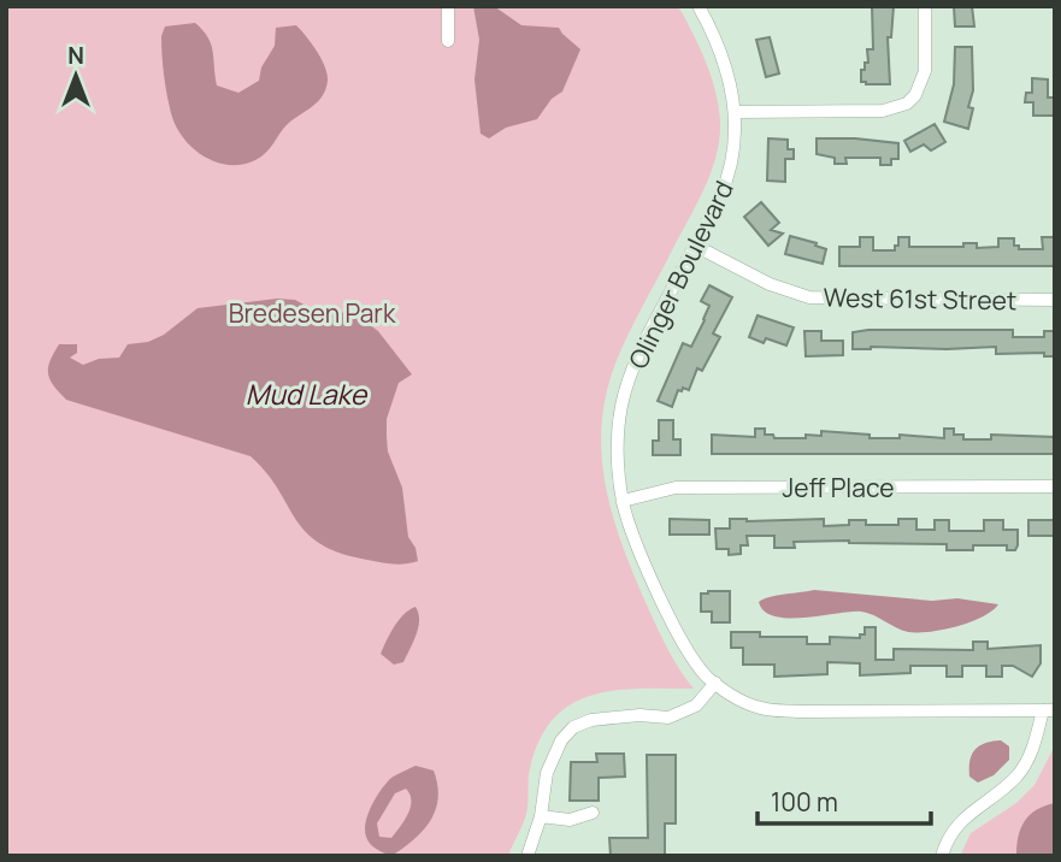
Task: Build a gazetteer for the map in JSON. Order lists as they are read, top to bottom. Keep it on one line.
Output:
{"streets":{"street":["Olinger Boulevard","West 61st Street","Jeff Place"]},"crossings":[["Olinger Boulevard","West 61st Street"],["Olinger Boulevard","Jeff Place"]],"water":["Mud Lake"],"parks":["Bredesen Park"],"scale_bar":"100 m","north":"top"}
